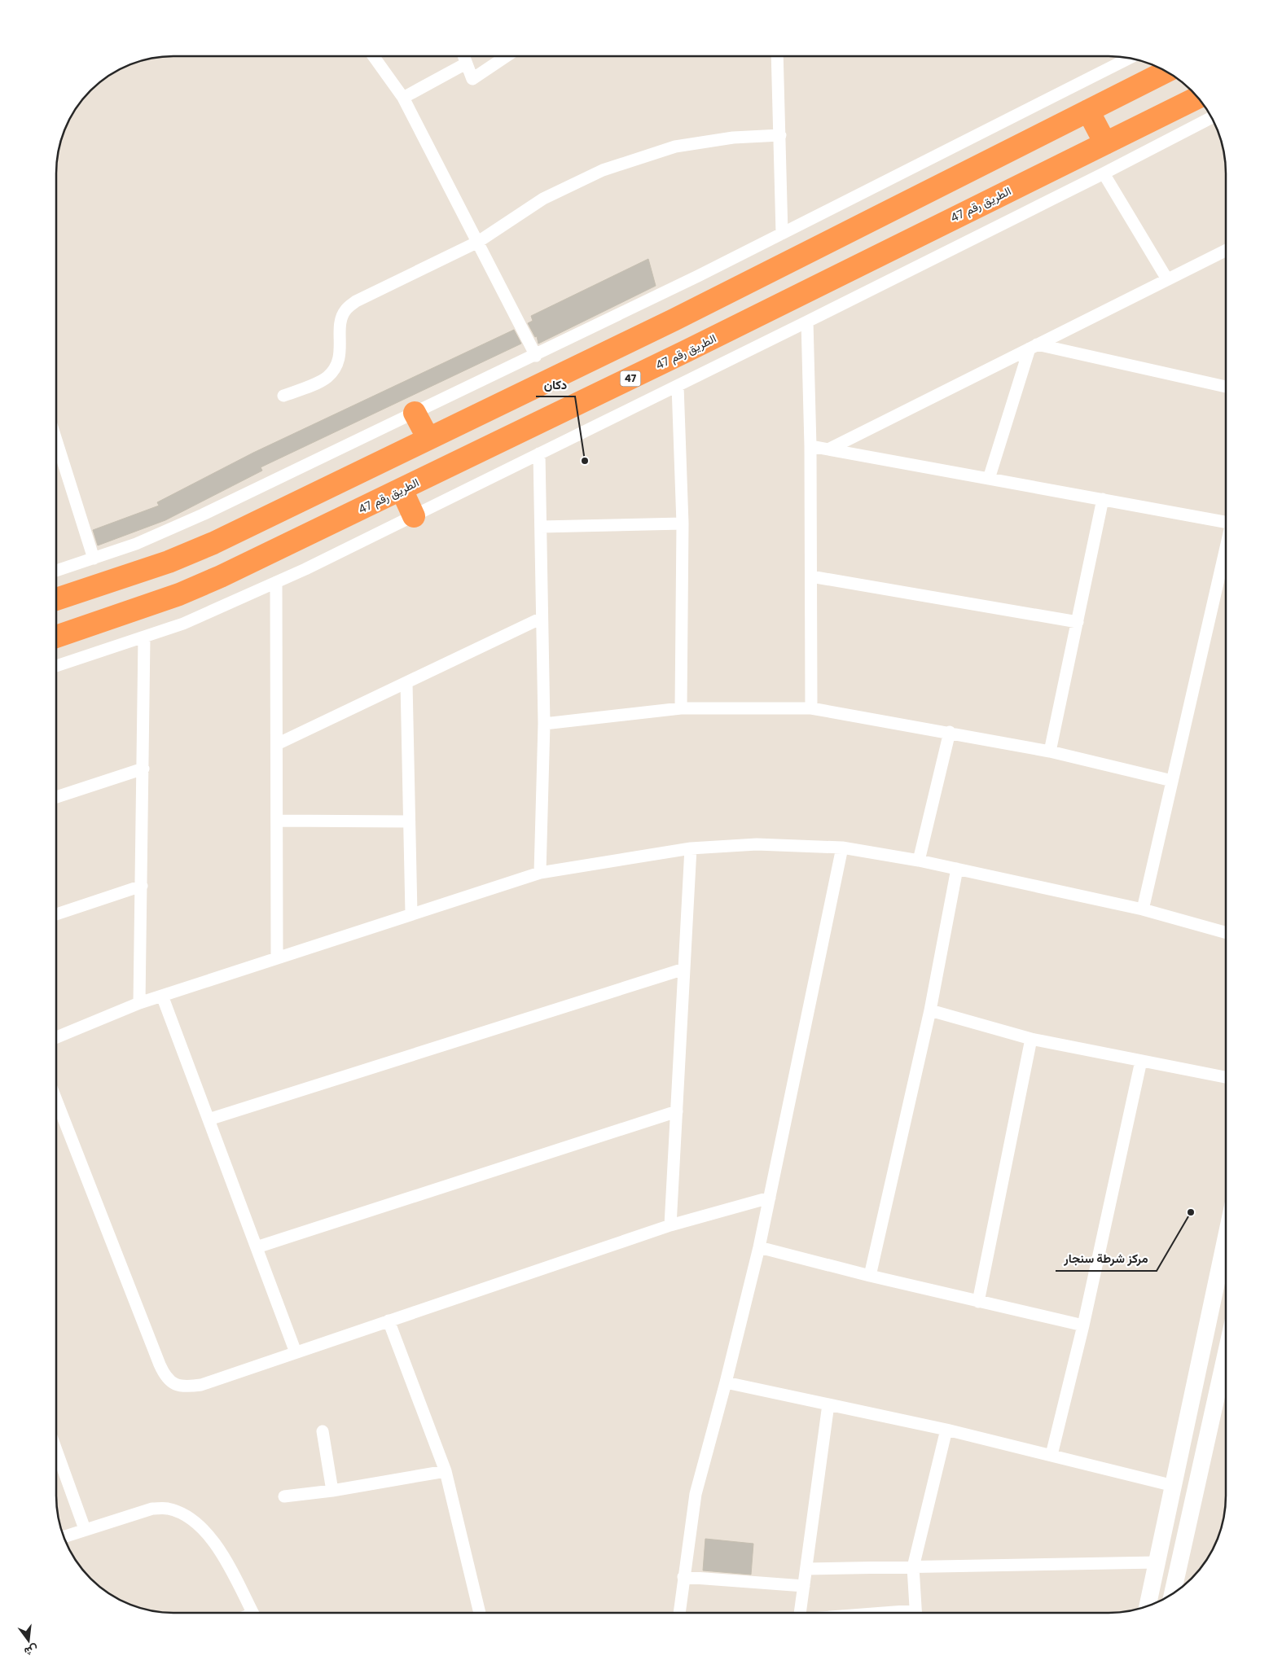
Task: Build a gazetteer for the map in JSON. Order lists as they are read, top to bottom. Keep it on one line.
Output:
{"streets":{"highway":["الطريق رقم 47","47"]},"places":["دكان","مركز شرطة سنجار"],"north":"bottom"}
